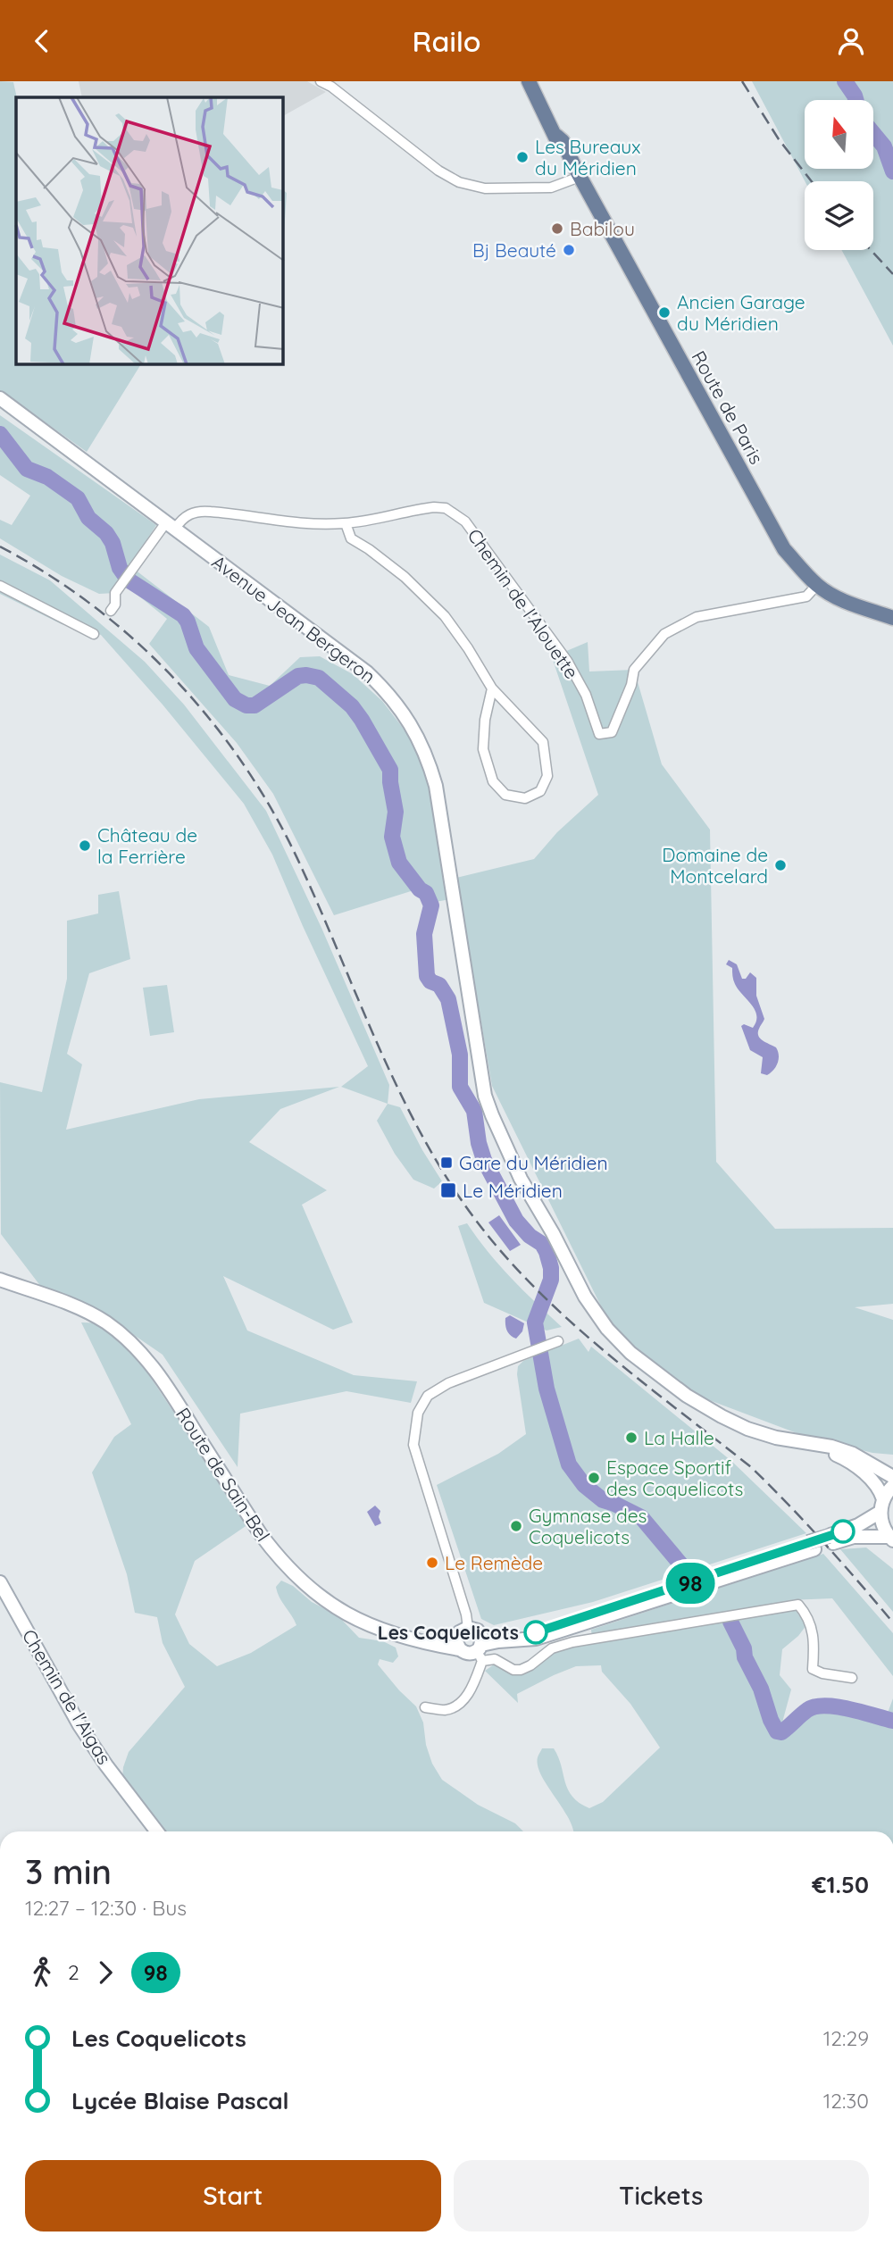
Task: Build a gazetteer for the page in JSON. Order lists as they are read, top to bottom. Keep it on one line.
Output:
{"streets":{"main road":["Route de Paris"],"street":["Chemin de l'Alouette","Avenue Jean Bergeron","Route de Sain-Bel","Chemin de l'Aigas"]},"crossings":[["Route de Paris","Chemin de l'Alouette"],["Chemin de l'Alouette","Avenue Jean Bergeron"]],"places":{"other":["Les Bureaux du Méridien","Babilou","Bj Beauté","Ancien Garage du Méridien","Château de la Ferrière","Domaine de Montcelard","La Halle","Espace Sportif des Coquelicots","Gymnase des Coquelicots","Le Remède","Les Coquelicots"],"transit":["Gare du Méridien","Le Méridien"]},"lines":["bus line 98"],"north":"top","page":{"header":"Railo","on_map":"98","heading":["3 min","12:27 – 12:30 · Bus","€1.50"],"legs":["2","98"],"list":[{"name":"Les Coquelicots","value":"12:29"},{"name":"Lycée Blaise Pascal","value":"12:30"}],"buttons":["Start","Tickets"]}}
